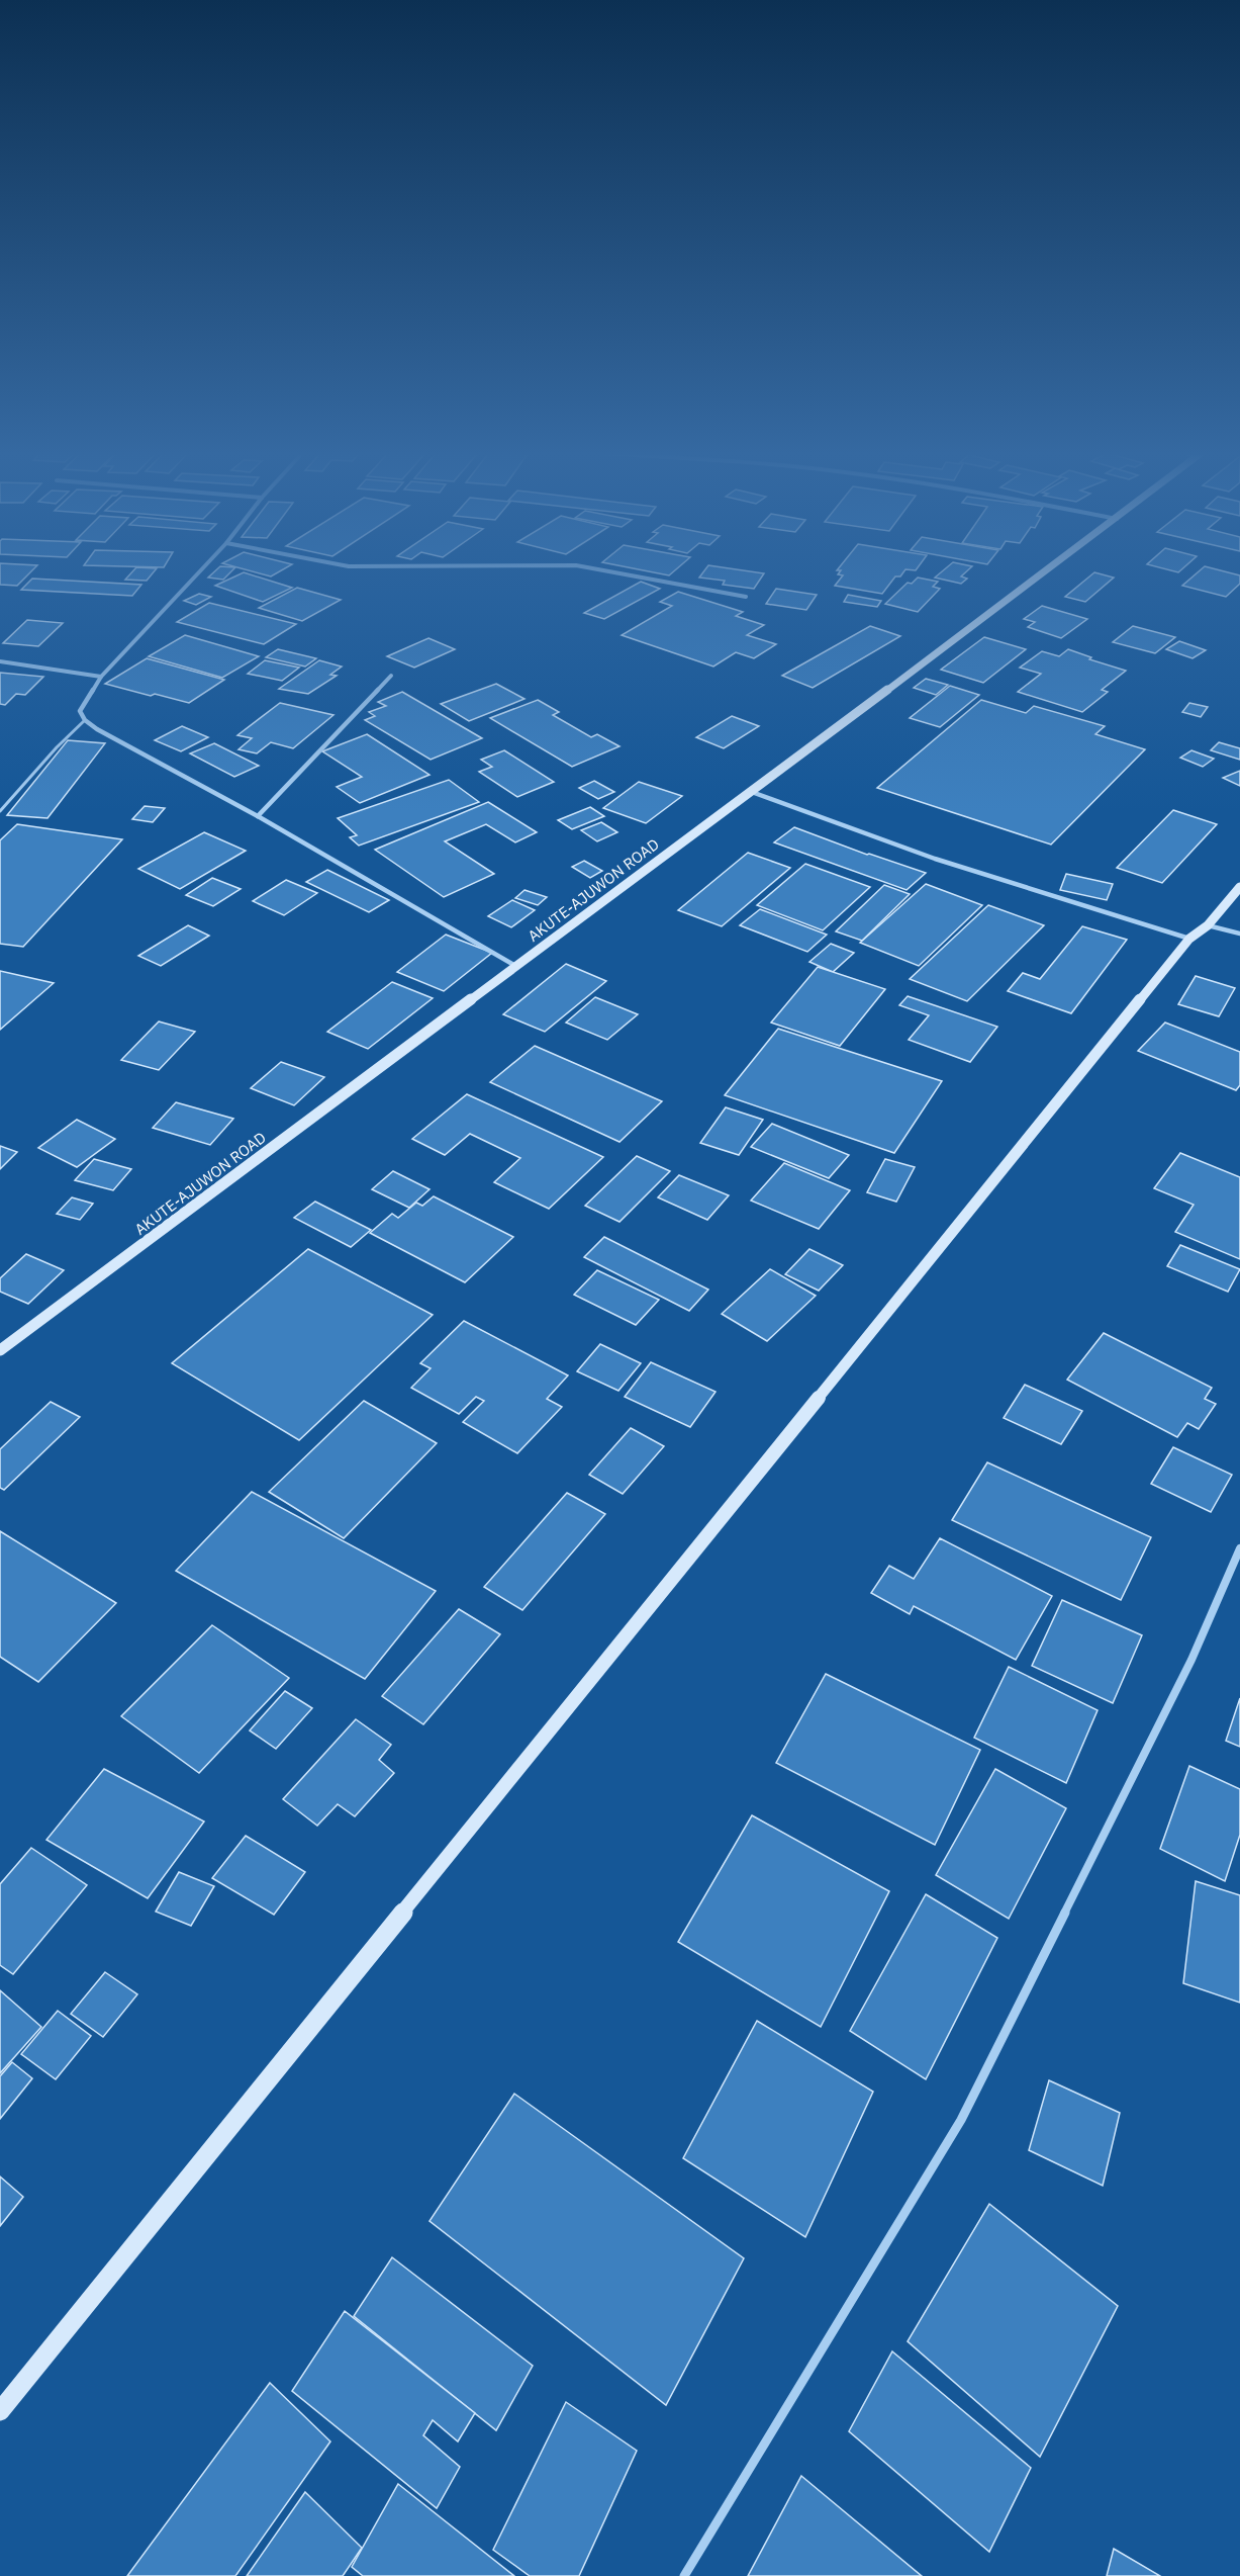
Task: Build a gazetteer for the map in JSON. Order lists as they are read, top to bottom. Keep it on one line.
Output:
{"streets":{"main road":["AKUTE-AJUWON ROAD"]}}
